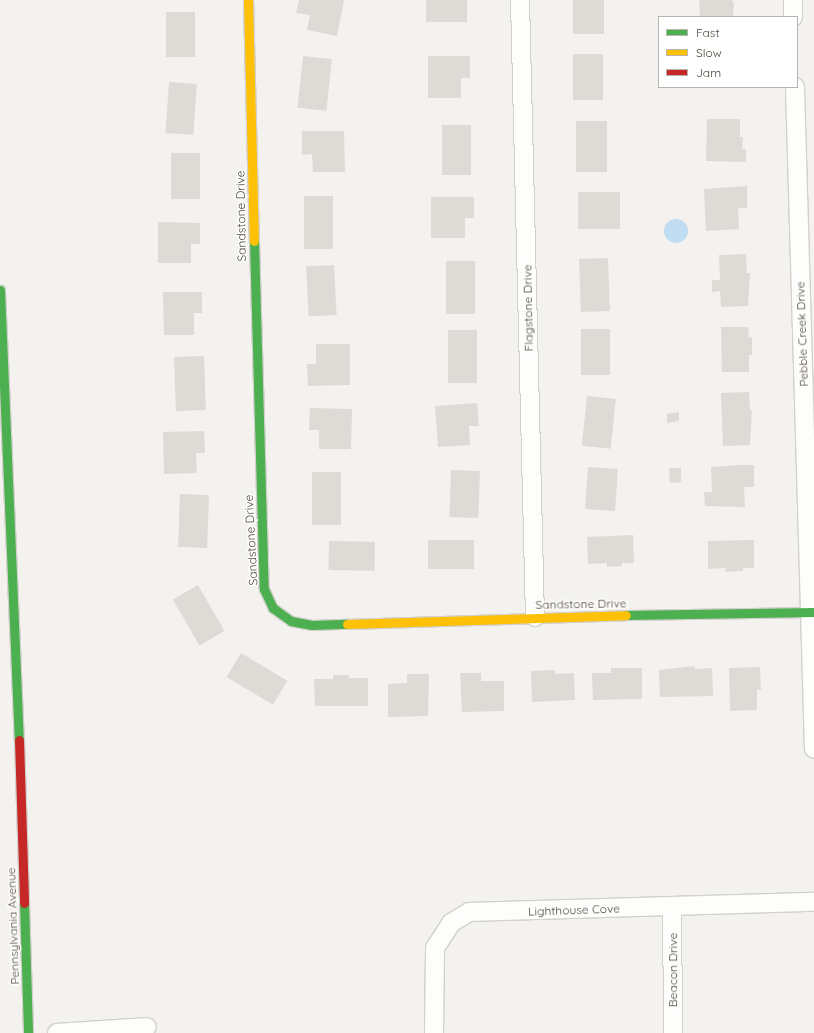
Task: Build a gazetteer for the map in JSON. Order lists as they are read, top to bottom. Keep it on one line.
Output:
{"streets":{"street":["Sandstone Drive","Flagstone Drive","Pebble Creek Drive","Lighthouse Cove","Pennsylvania Avenue","Beacon Drive"]},"crossings":[["Sandstone Drive","Flagstone Drive"],["Sandstone Drive","Pebble Creek Drive"],["Lighthouse Cove","Beacon Drive"]],"legend":["Fast","Slow","Jam"]}
